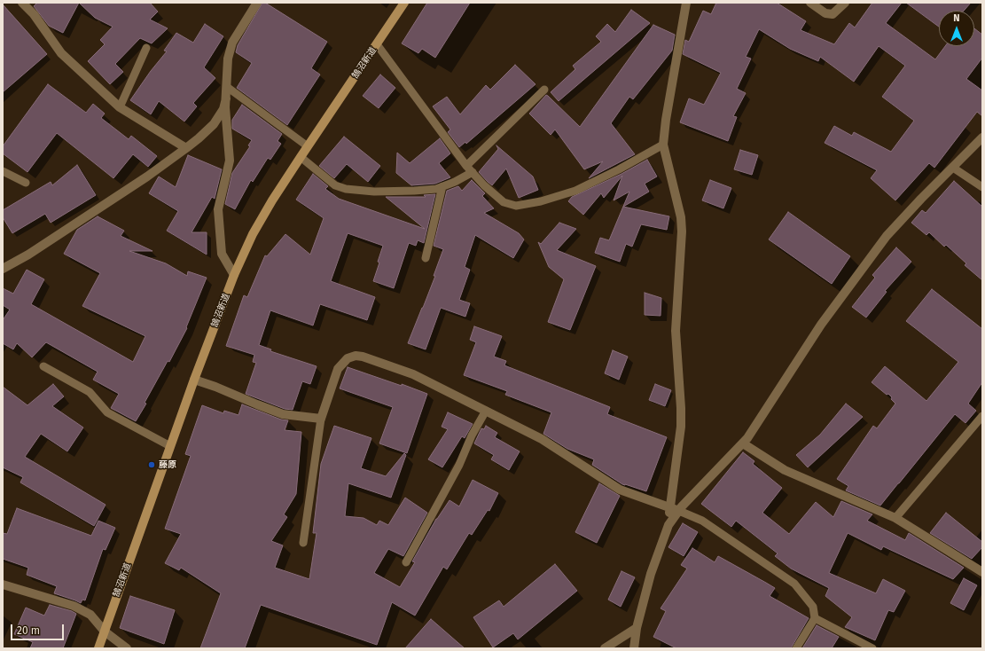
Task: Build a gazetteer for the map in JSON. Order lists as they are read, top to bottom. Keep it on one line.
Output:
{"streets":{"street":["鵠沼新道"]},"places":["藤原"],"scale_bar":"20 m","north":"top"}
